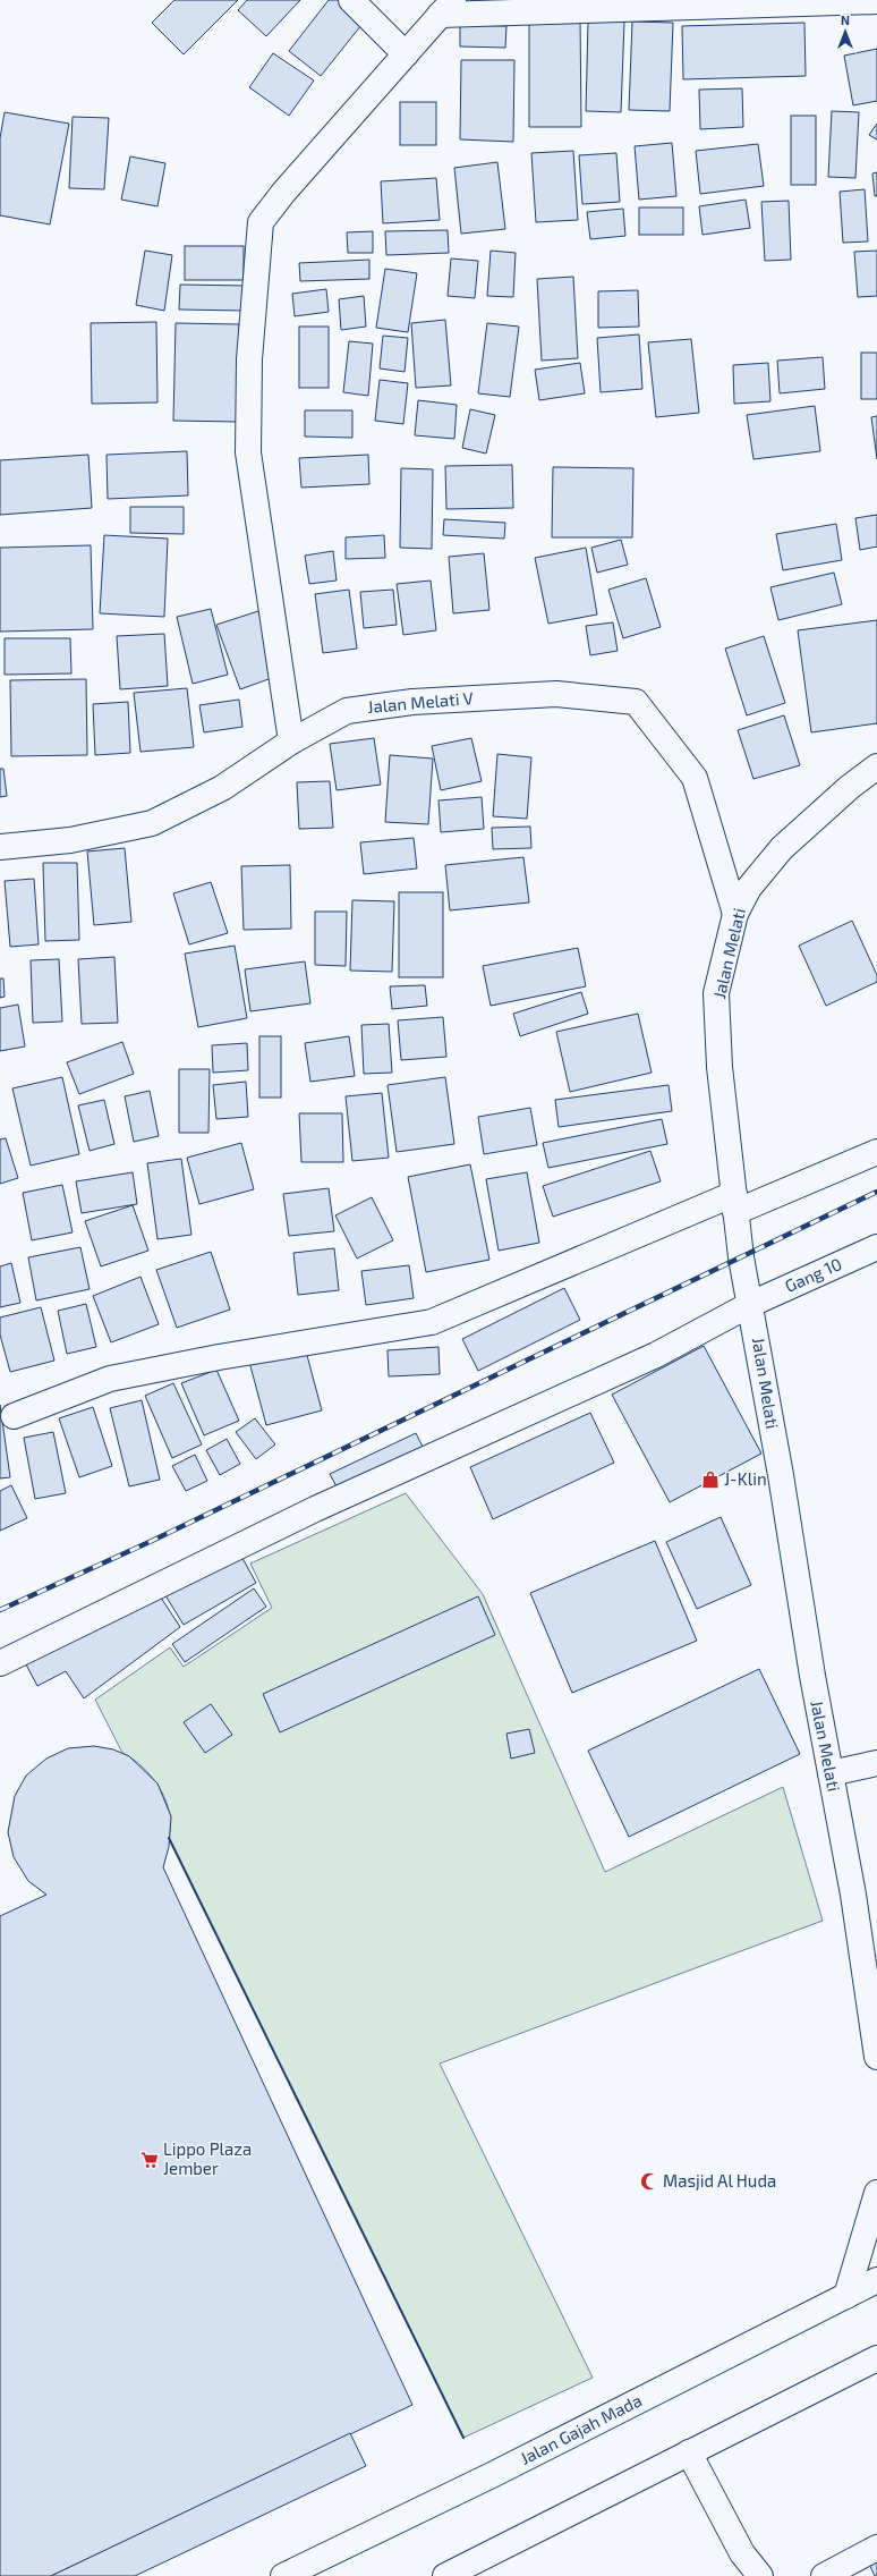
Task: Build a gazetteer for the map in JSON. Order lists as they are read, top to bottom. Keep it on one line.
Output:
{"streets":{"main road":["Jalan Melati V","Jalan Melati","Gang 10","Jalan Gajah Mada"]},"crossings":[["Jalan Melati V","Jalan Melati"],["Jalan Melati","Gang 10"]],"places":{"shop":["J-Klin"],"supermarket":["Lippo Plaza Jember"],"mosque":["Masjid Al Huda"]},"north":"top"}
